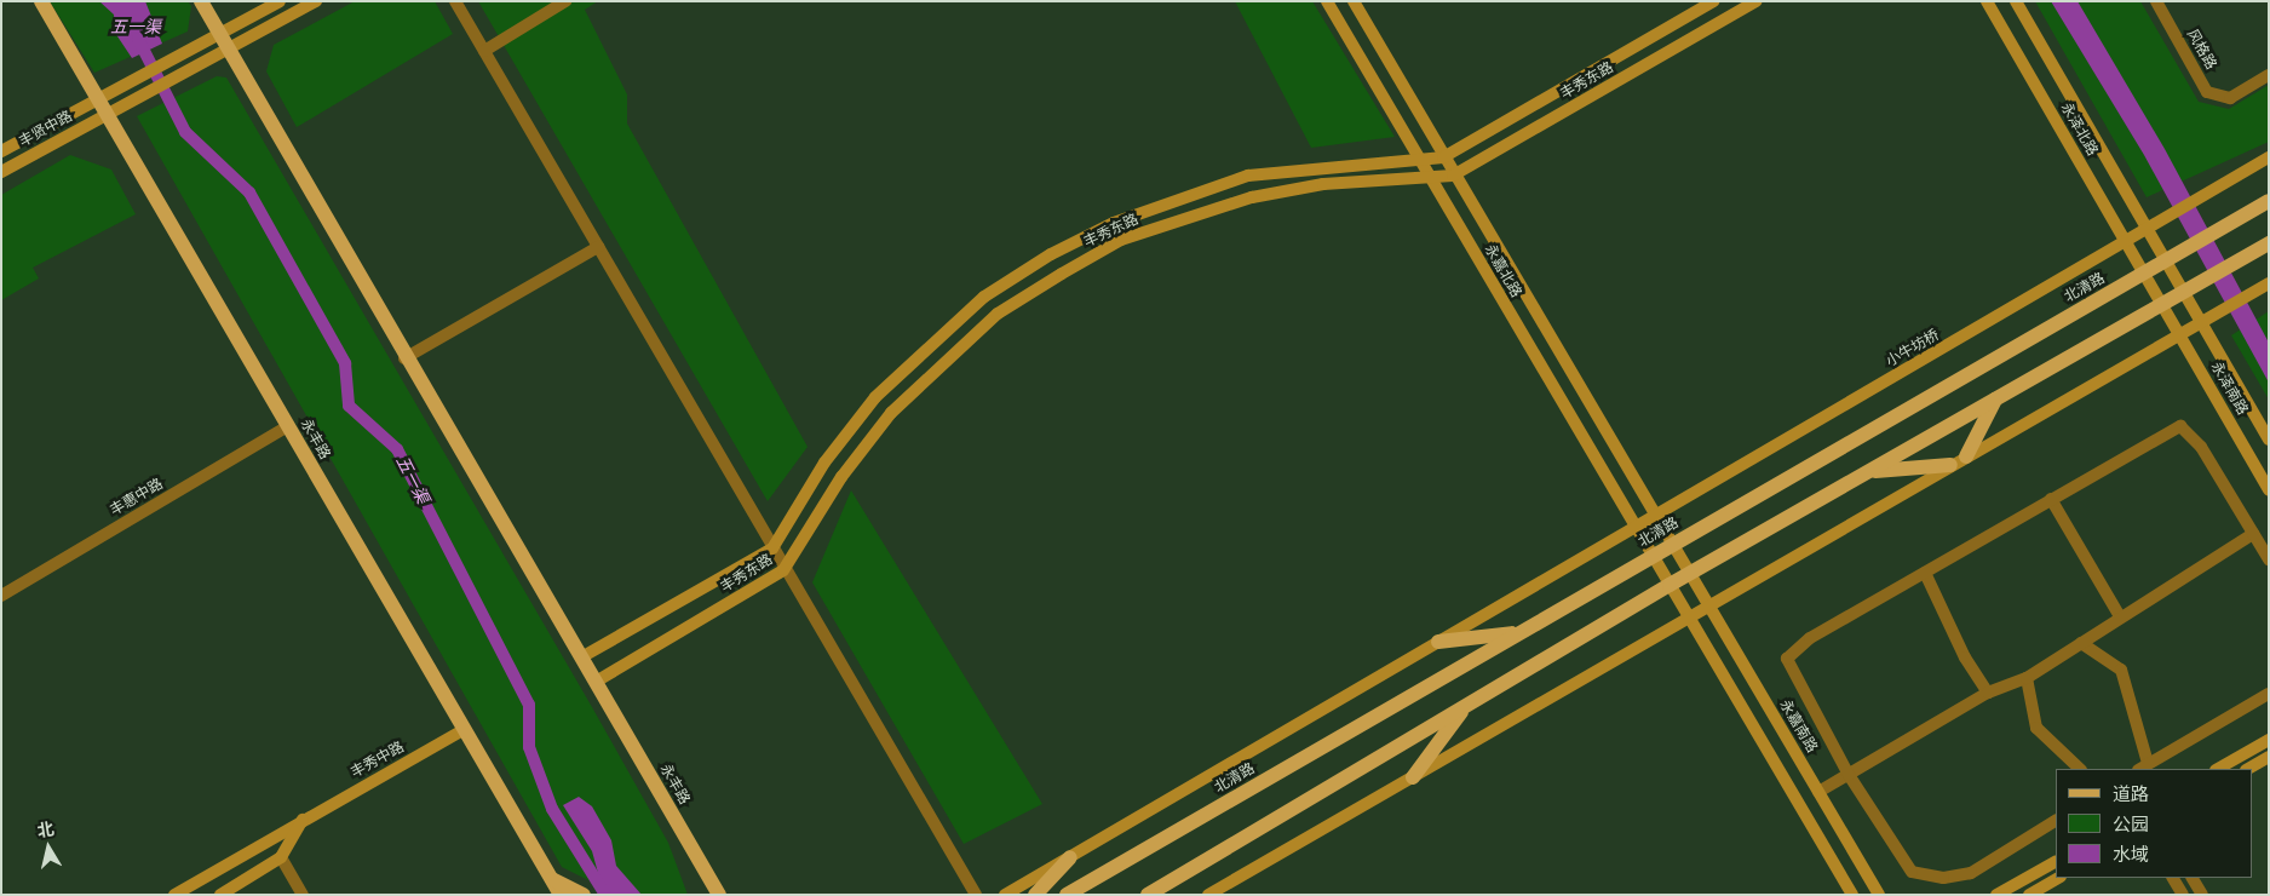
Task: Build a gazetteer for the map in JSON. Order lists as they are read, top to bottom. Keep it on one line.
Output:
{"streets":{"main road":["北清路","永丰路"],"street":["风格路","丰秀东路","丰贤中路","永泽北路","永嘉北路","小牛坊桥","永泽南路","丰惠中路","永嘉南路","丰秀中路"]},"crossings":[["丰秀东路","永嘉北路"],["丰秀东路","永丰路"],["丰贤中路","永丰路"],["永泽北路","北清路"],["永泽北路","小牛坊桥"],["永泽北路","永泽南路"],["永嘉北路","北清路"],["永嘉北路","小牛坊桥"],["永嘉北路","永嘉南路"],["北清路","小牛坊桥"],["永丰路","丰惠中路"],["永丰路","丰秀中路"]],"water":["五一渠"],"legend":["道路","公园","水域"],"north":"top"}
